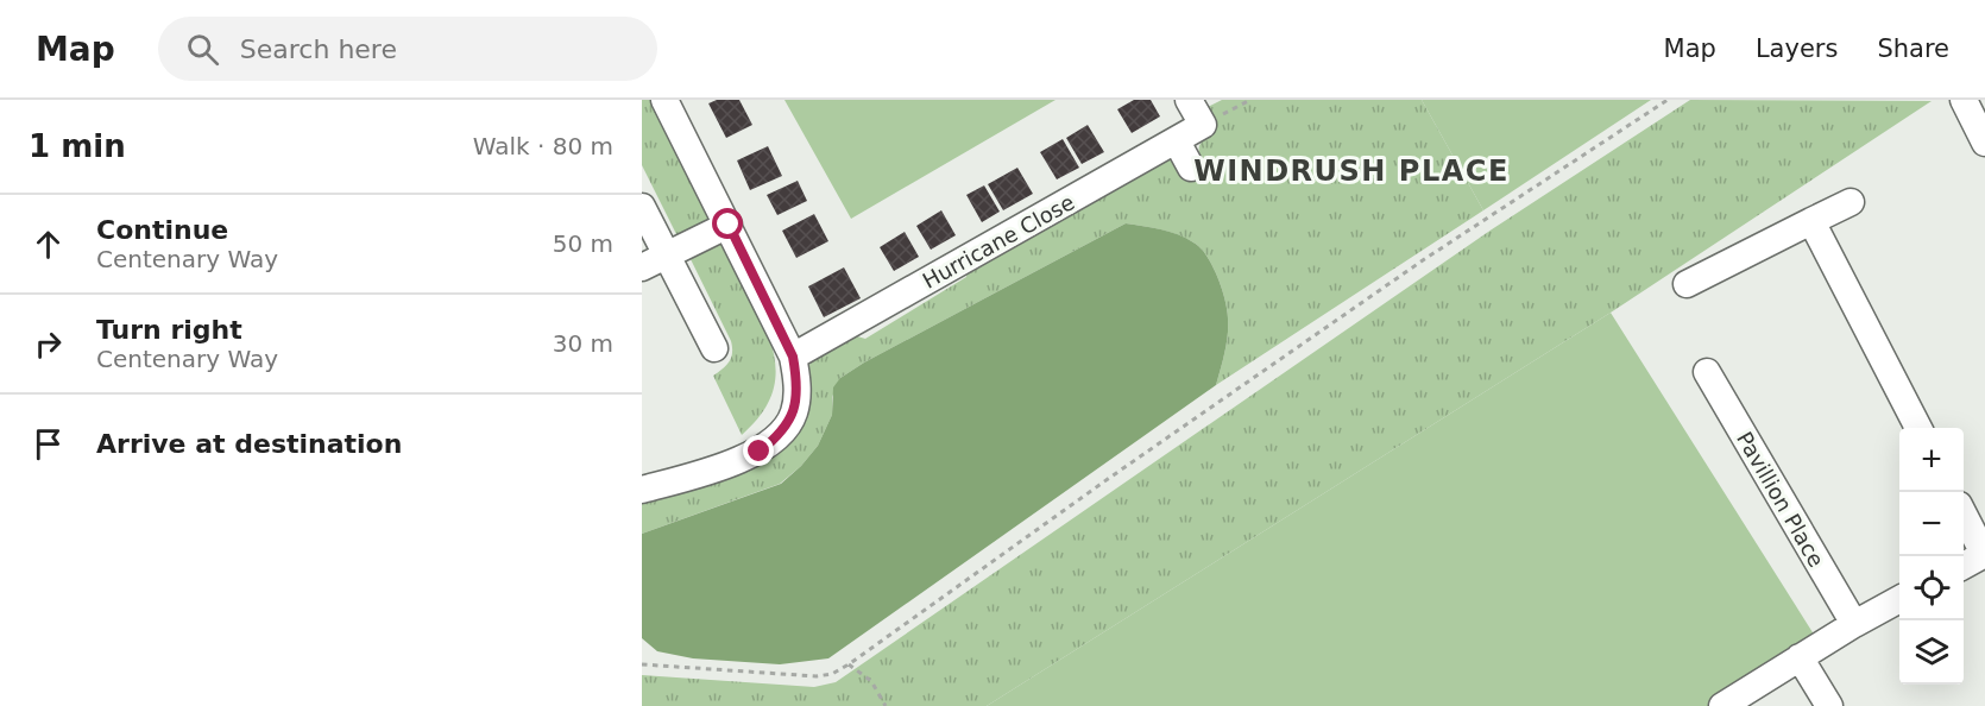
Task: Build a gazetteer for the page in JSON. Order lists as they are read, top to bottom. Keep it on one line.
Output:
{"streets":{"street":["Hurricane Close","Pavillion Place"]},"districts":["WINDRUSH PLACE"],"page":{"header":"Map","search":"Search here","nav":["Map","Layers","Share"],"heading":["1 min","Walk · 80 m"],"list":[["Continue","Centenary Way","50 m"],["Turn right","Centenary Way","30 m"],"Arrive at destination"],"map_buttons":["+","−"]}}
